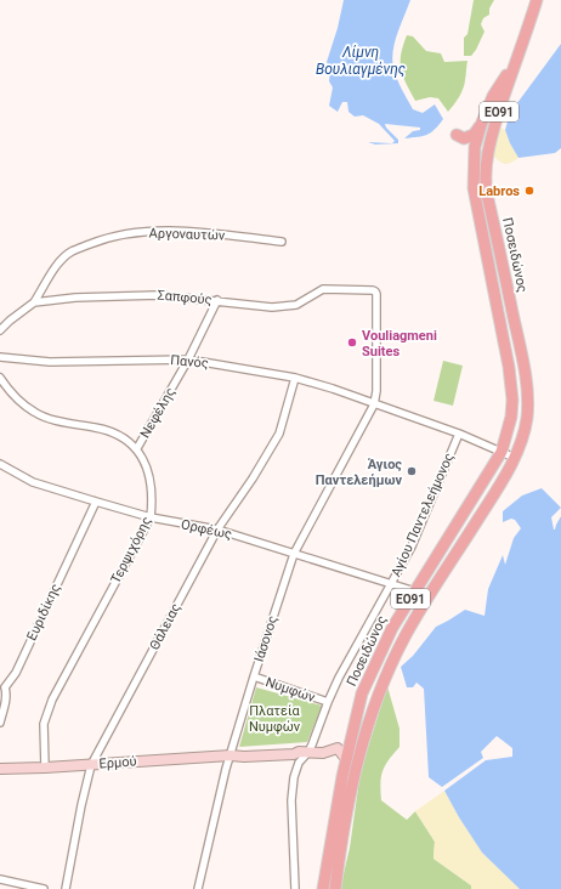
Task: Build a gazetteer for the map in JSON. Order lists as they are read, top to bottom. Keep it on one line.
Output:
{"streets":{"main road":["ΕΟ91","Ποσειδώνος"],"street":["Αργοναυτών","Σαπφούς","Πανός","Νεφέλης","Αγίου Παντελεήμονος","Ορφέως","Τερψιχόρης","Ευριδίκης","Θάλειας","Ιάσονος","Νυμφών","Ερμού"]},"crossings":[["Αργοναυτών","Σαπφούς"],["Ποσειδώνος","Ορφέως"],["Ποσειδώνος","Ερμού"],["Σαπφούς","Πανός"],["Σαπφούς","Νεφέλης"],["Σαπφούς","Ιάσονος"],["Πανός","Νεφέλης"],["Πανός","Θάλειας"],["Πανός","Ιάσονος"],["Νεφέλης","Τερψιχόρης"],["Αγίου Παντελεήμονος","Ορφέως"],["Αγίου Παντελεήμονος","Νυμφών"],["Αγίου Παντελεήμονος","Ερμού"],["Ορφέως","Τερψιχόρης"],["Ορφέως","Ευριδίκης"],["Ορφέως","Θάλειας"],["Ορφέως","Ιάσονος"],["Τερψιχόρης","Ερμού"],["Θάλειας","Ερμού"],["Ιάσονος","Νυμφών"],["Ιάσονος","Ερμού"]],"water":["Λίμνη Βουλιαγμένης"],"parks":["Πλατεία Νυμφών"],"places":["Labros","Vouliagmeni Suites","Άγιος Παντελεήμων"]}
